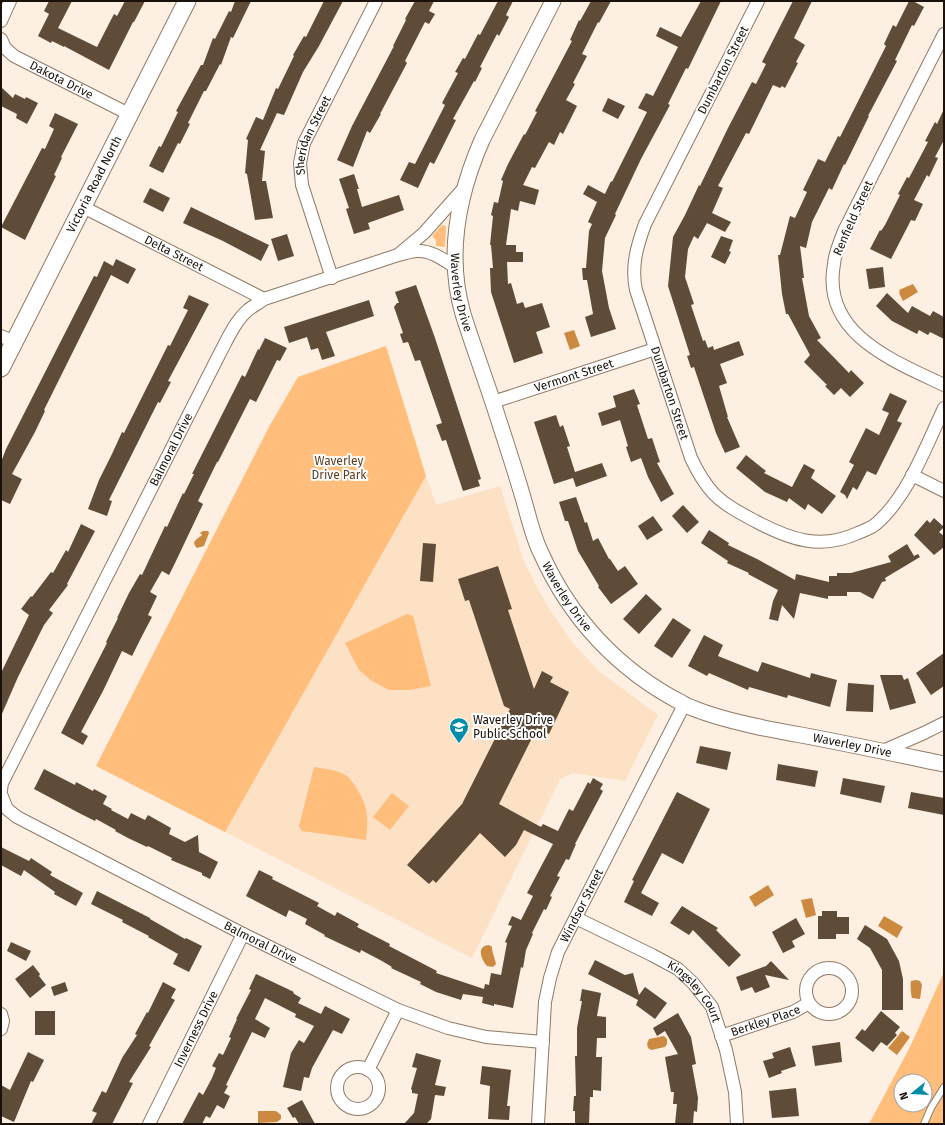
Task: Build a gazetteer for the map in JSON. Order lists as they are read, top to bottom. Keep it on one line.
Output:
{"streets":{"main road":["Victoria Road North"],"street":["Dumbarton Street","Dakota Drive","Sheridan Street","Renfield Street","Delta Street","Waverley Drive","Vermont Street","Balmoral Drive","Windsor Street","Kingsley Court","Berkley Place","Inverness Drive"]},"crossings":[["Dumbarton Street","Vermont Street"],["Dakota Drive","Victoria Road North"],["Sheridan Street","Balmoral Drive"],["Victoria Road North","Delta Street"],["Delta Street","Balmoral Drive"],["Waverley Drive","Vermont Street"],["Waverley Drive","Balmoral Drive"],["Waverley Drive","Windsor Street"],["Balmoral Drive","Windsor Street"],["Balmoral Drive","Inverness Drive"],["Windsor Street","Kingsley Court"],["Kingsley Court","Berkley Place"]],"parks":["Waverley Drive Park"],"places":{"school or university":["Waverley Drive Public School"]},"north":"left"}
